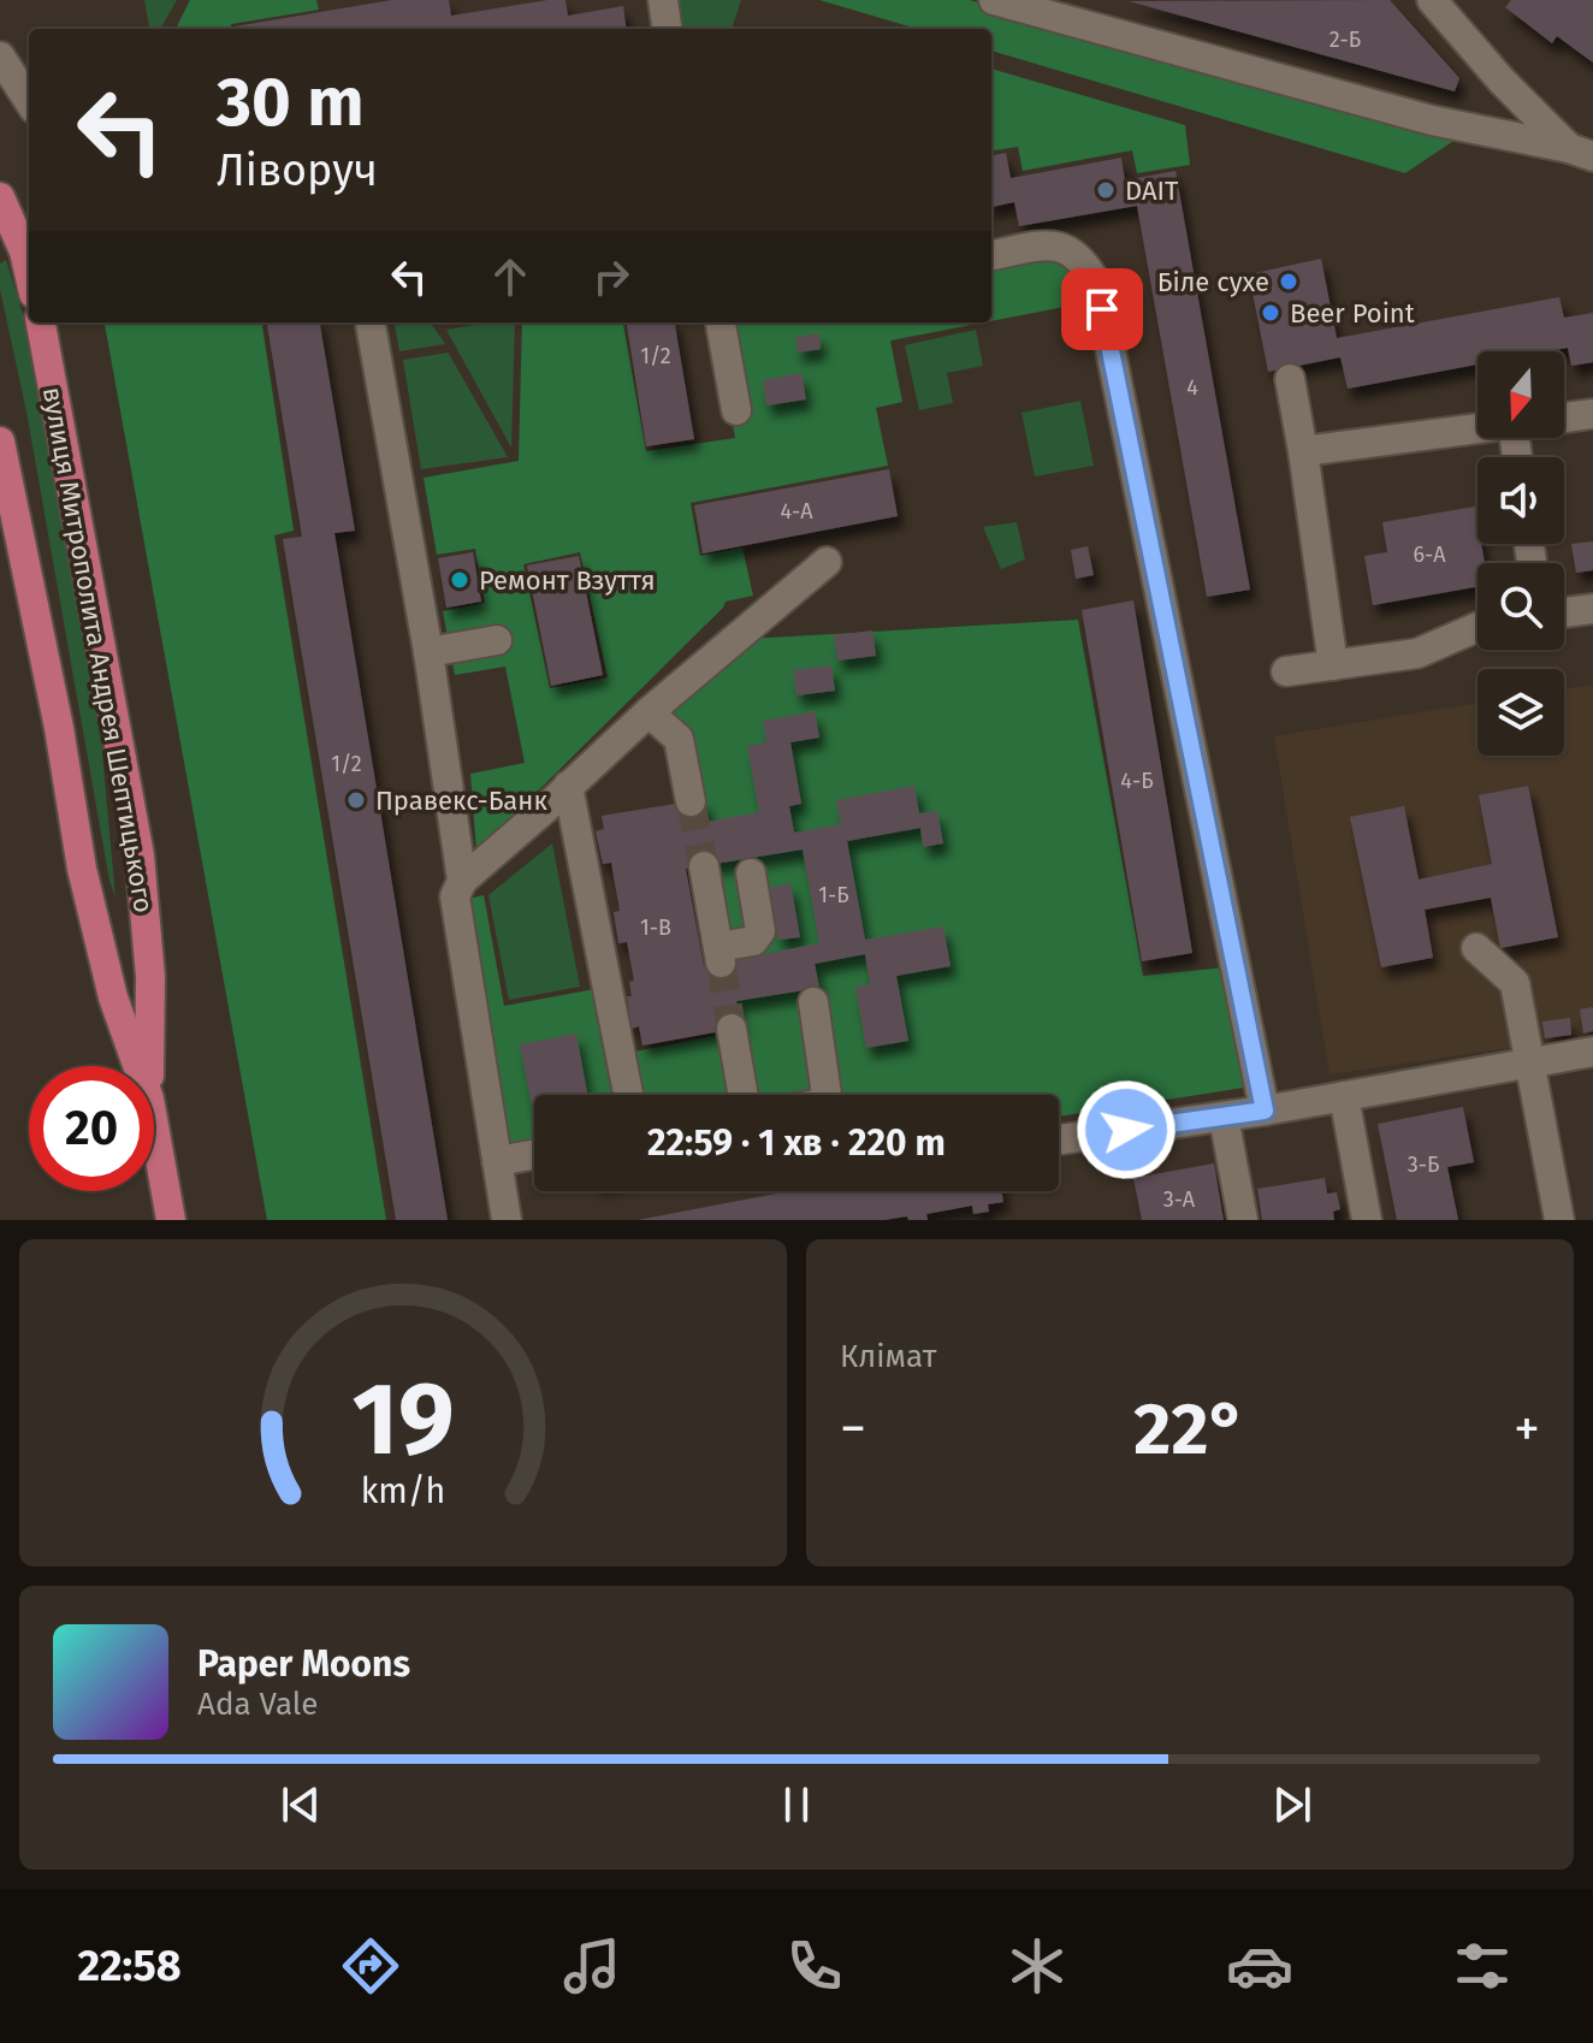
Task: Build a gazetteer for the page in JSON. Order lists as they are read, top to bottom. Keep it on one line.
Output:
{"streets":{"main road":["вулиця Митрополита Андрея Шептицького"]},"places":["DAIT","Біле сухе","Beer Point","Ремонт Взуття","Правекс-Банк"],"house_numbers":["2-Б","1/2","4","4-А","6-А","1/2","4-Б","1-Б","1-В","3-Б","3-А"],"north":"bottom","page":{"turn":["30 m","Ліворуч"],"limit":"20","trip":"22:59 · 1 хв · 220 m","tile":"Клімат","heat":["−","22°","+"],"song":["Paper Moons","Ada Vale"],"tabs":"22:58","gauge":["19","km/h"]}}
